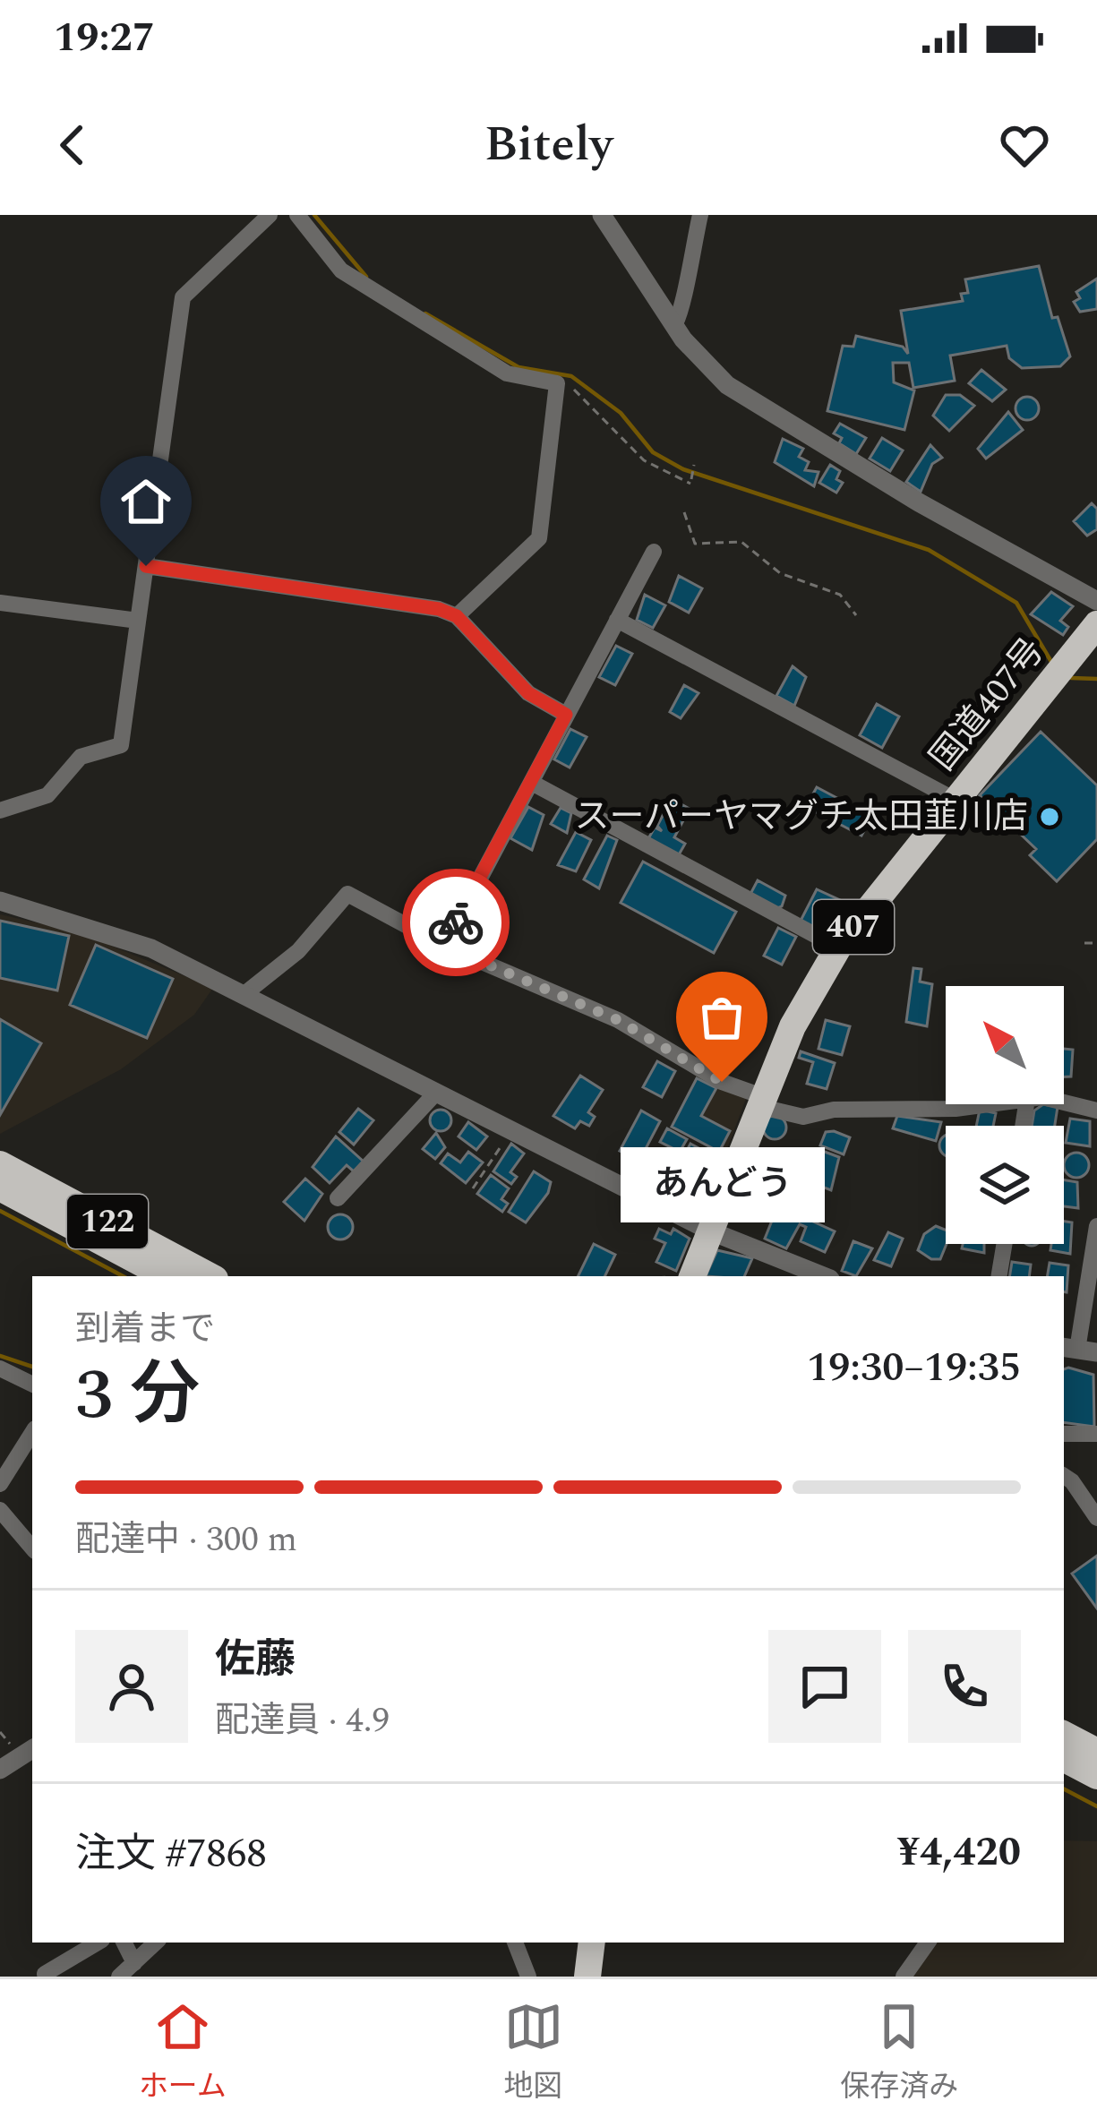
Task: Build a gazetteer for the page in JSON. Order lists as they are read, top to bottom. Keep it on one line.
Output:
{"streets":{"highway":["国道407号","407","122"]},"places":["スーパーヤマグチ太田韮川店","あんどう"],"north":"top left","page":{"status":"19:27","header":"Bitely","bubble":"あんどう","heading":["3 分","到着まで","19:30–19:35"],"panel":["佐藤","配達員 · 4.9","注文 #7868","¥4,420"],"bar":"配達中 · 300 m","tabs":["ホーム","地図","保存済み"]}}
